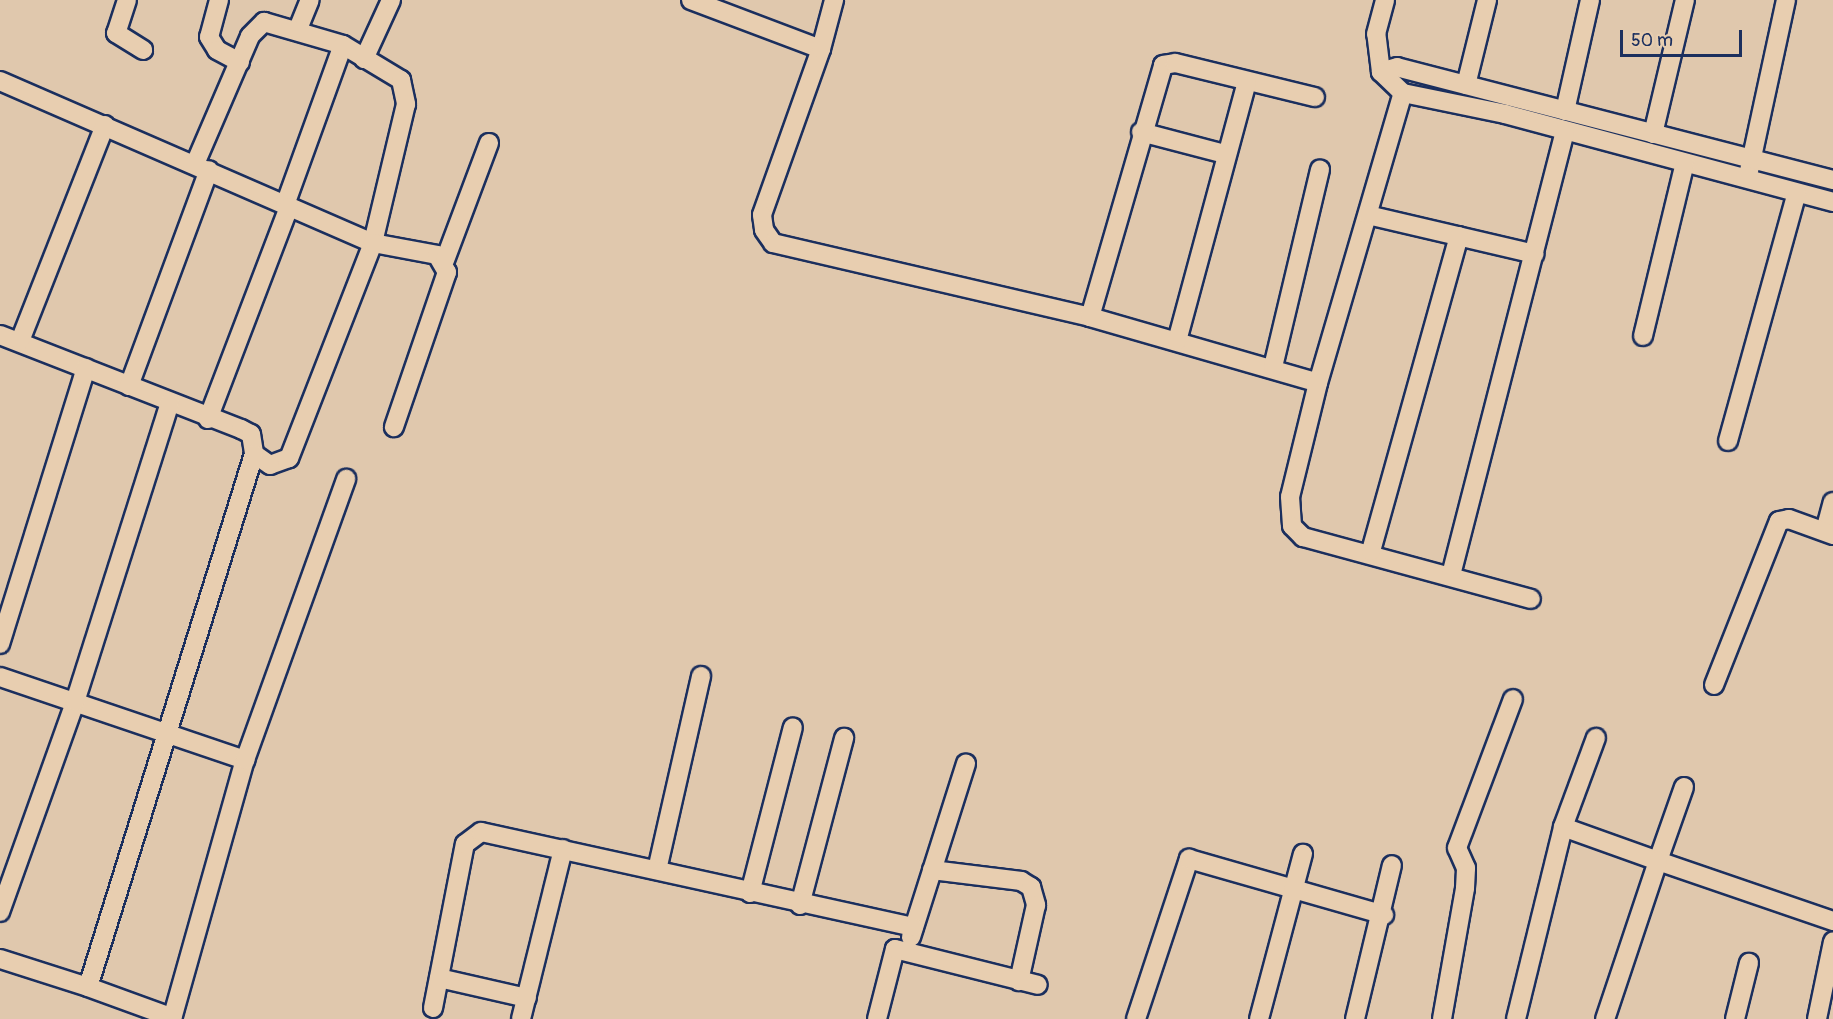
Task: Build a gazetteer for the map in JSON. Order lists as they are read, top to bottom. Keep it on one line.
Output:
{"scale_bar":"50 m"}
